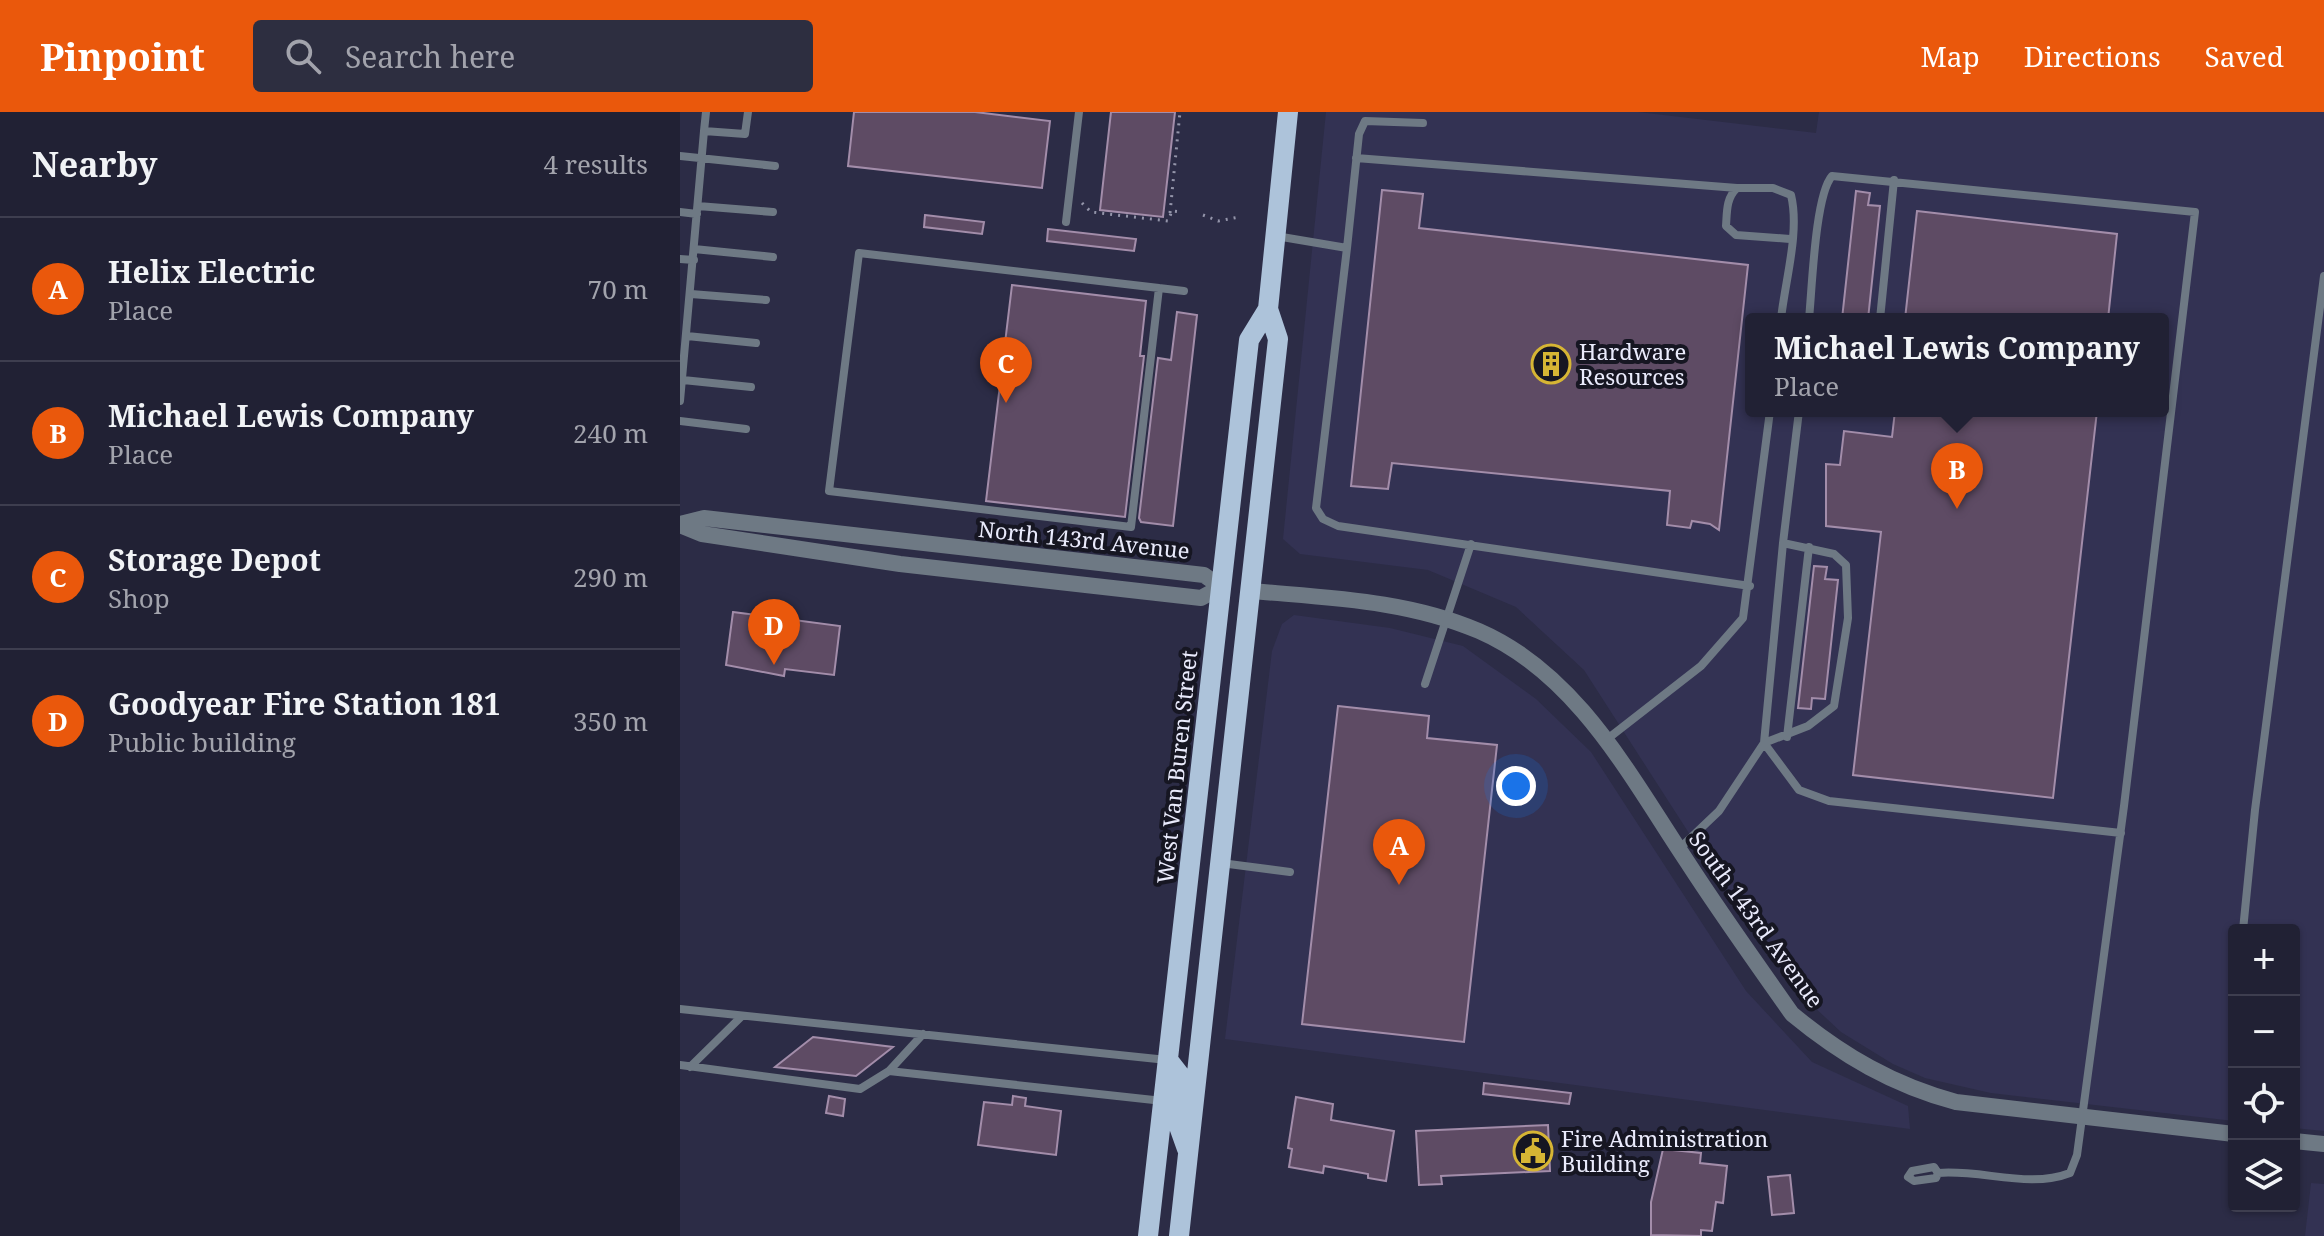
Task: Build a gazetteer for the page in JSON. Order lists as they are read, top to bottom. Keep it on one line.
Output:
{"streets":{"main road":["West Van Buren Street"],"street":["North 143rd Avenue","South 143rd Avenue"]},"crossings":[["North 143rd Avenue","West Van Buren Street"],["West Van Buren Street","South 143rd Avenue"]],"places":{"building":["Hardware Resources"],"public building":["Fire Administration Building"]},"page":{"header":"Pinpoint","search":"Search here","nav":["Map","Directions","Saved"],"heading":["Nearby","4 results"],"list":[{"mark":"A","name":"Helix Electric","note":"Place","value":"70 m"},{"mark":"B","name":"Michael Lewis Company","note":"Place","value":"240 m"},{"mark":"C","name":"Storage Depot","note":"Shop","value":"290 m"},{"mark":"D","name":"Goodyear Fire Station 181","note":"Public building","value":"350 m"}],"popup":["Michael Lewis Company","Place"],"pins":["C","B","D","A"],"map_buttons":["+","−"]}}
